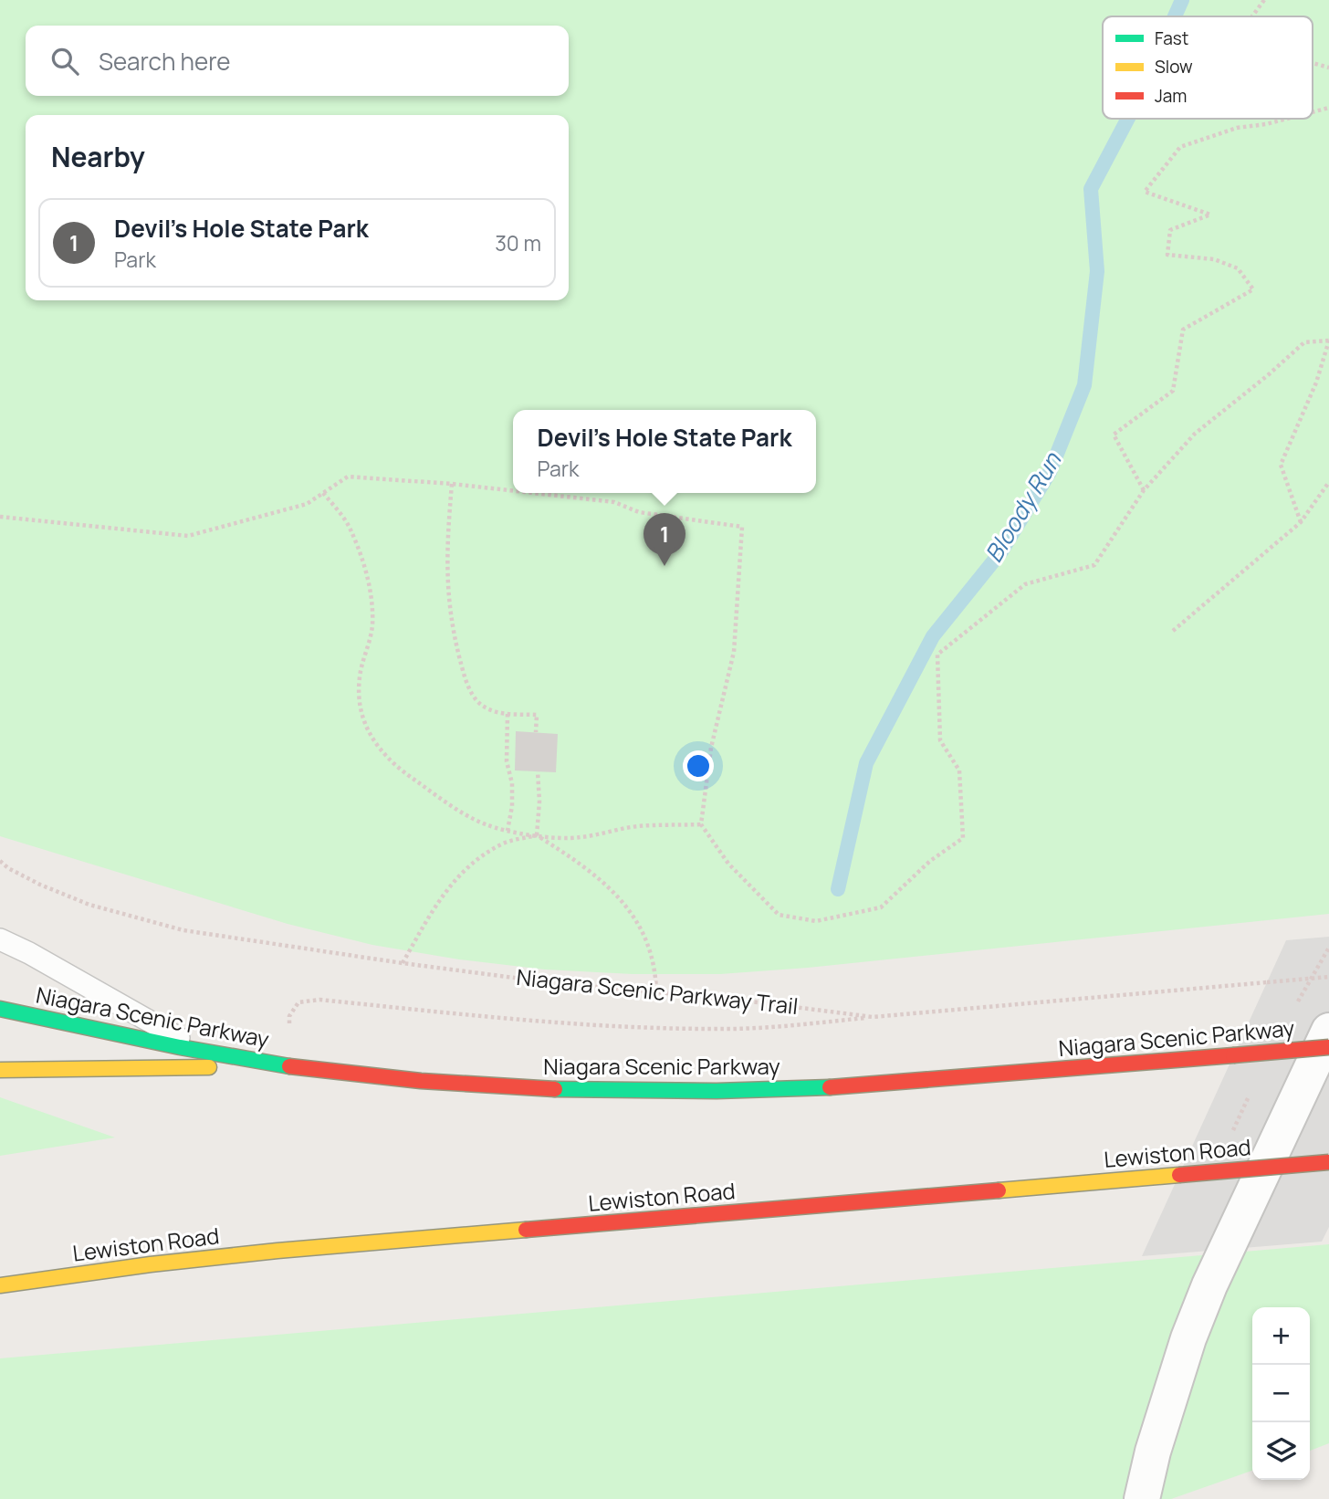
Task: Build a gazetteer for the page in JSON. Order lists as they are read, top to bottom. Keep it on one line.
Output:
{"streets":{"main road":["Niagara Scenic Parkway","Lewiston Road"],"path":["Niagara Scenic Parkway Trail"]},"water":["Bloody Run"],"legend":["Fast","Slow","Jam"],"page":{"search":"Search here","heading":"Nearby","list":[{"mark":"1","name":"Devil's Hole State Park","note":"Park","value":"30 m"}],"popup":["Devil's Hole State Park","Park"],"pins":"1","map_buttons":["+","−"]}}
